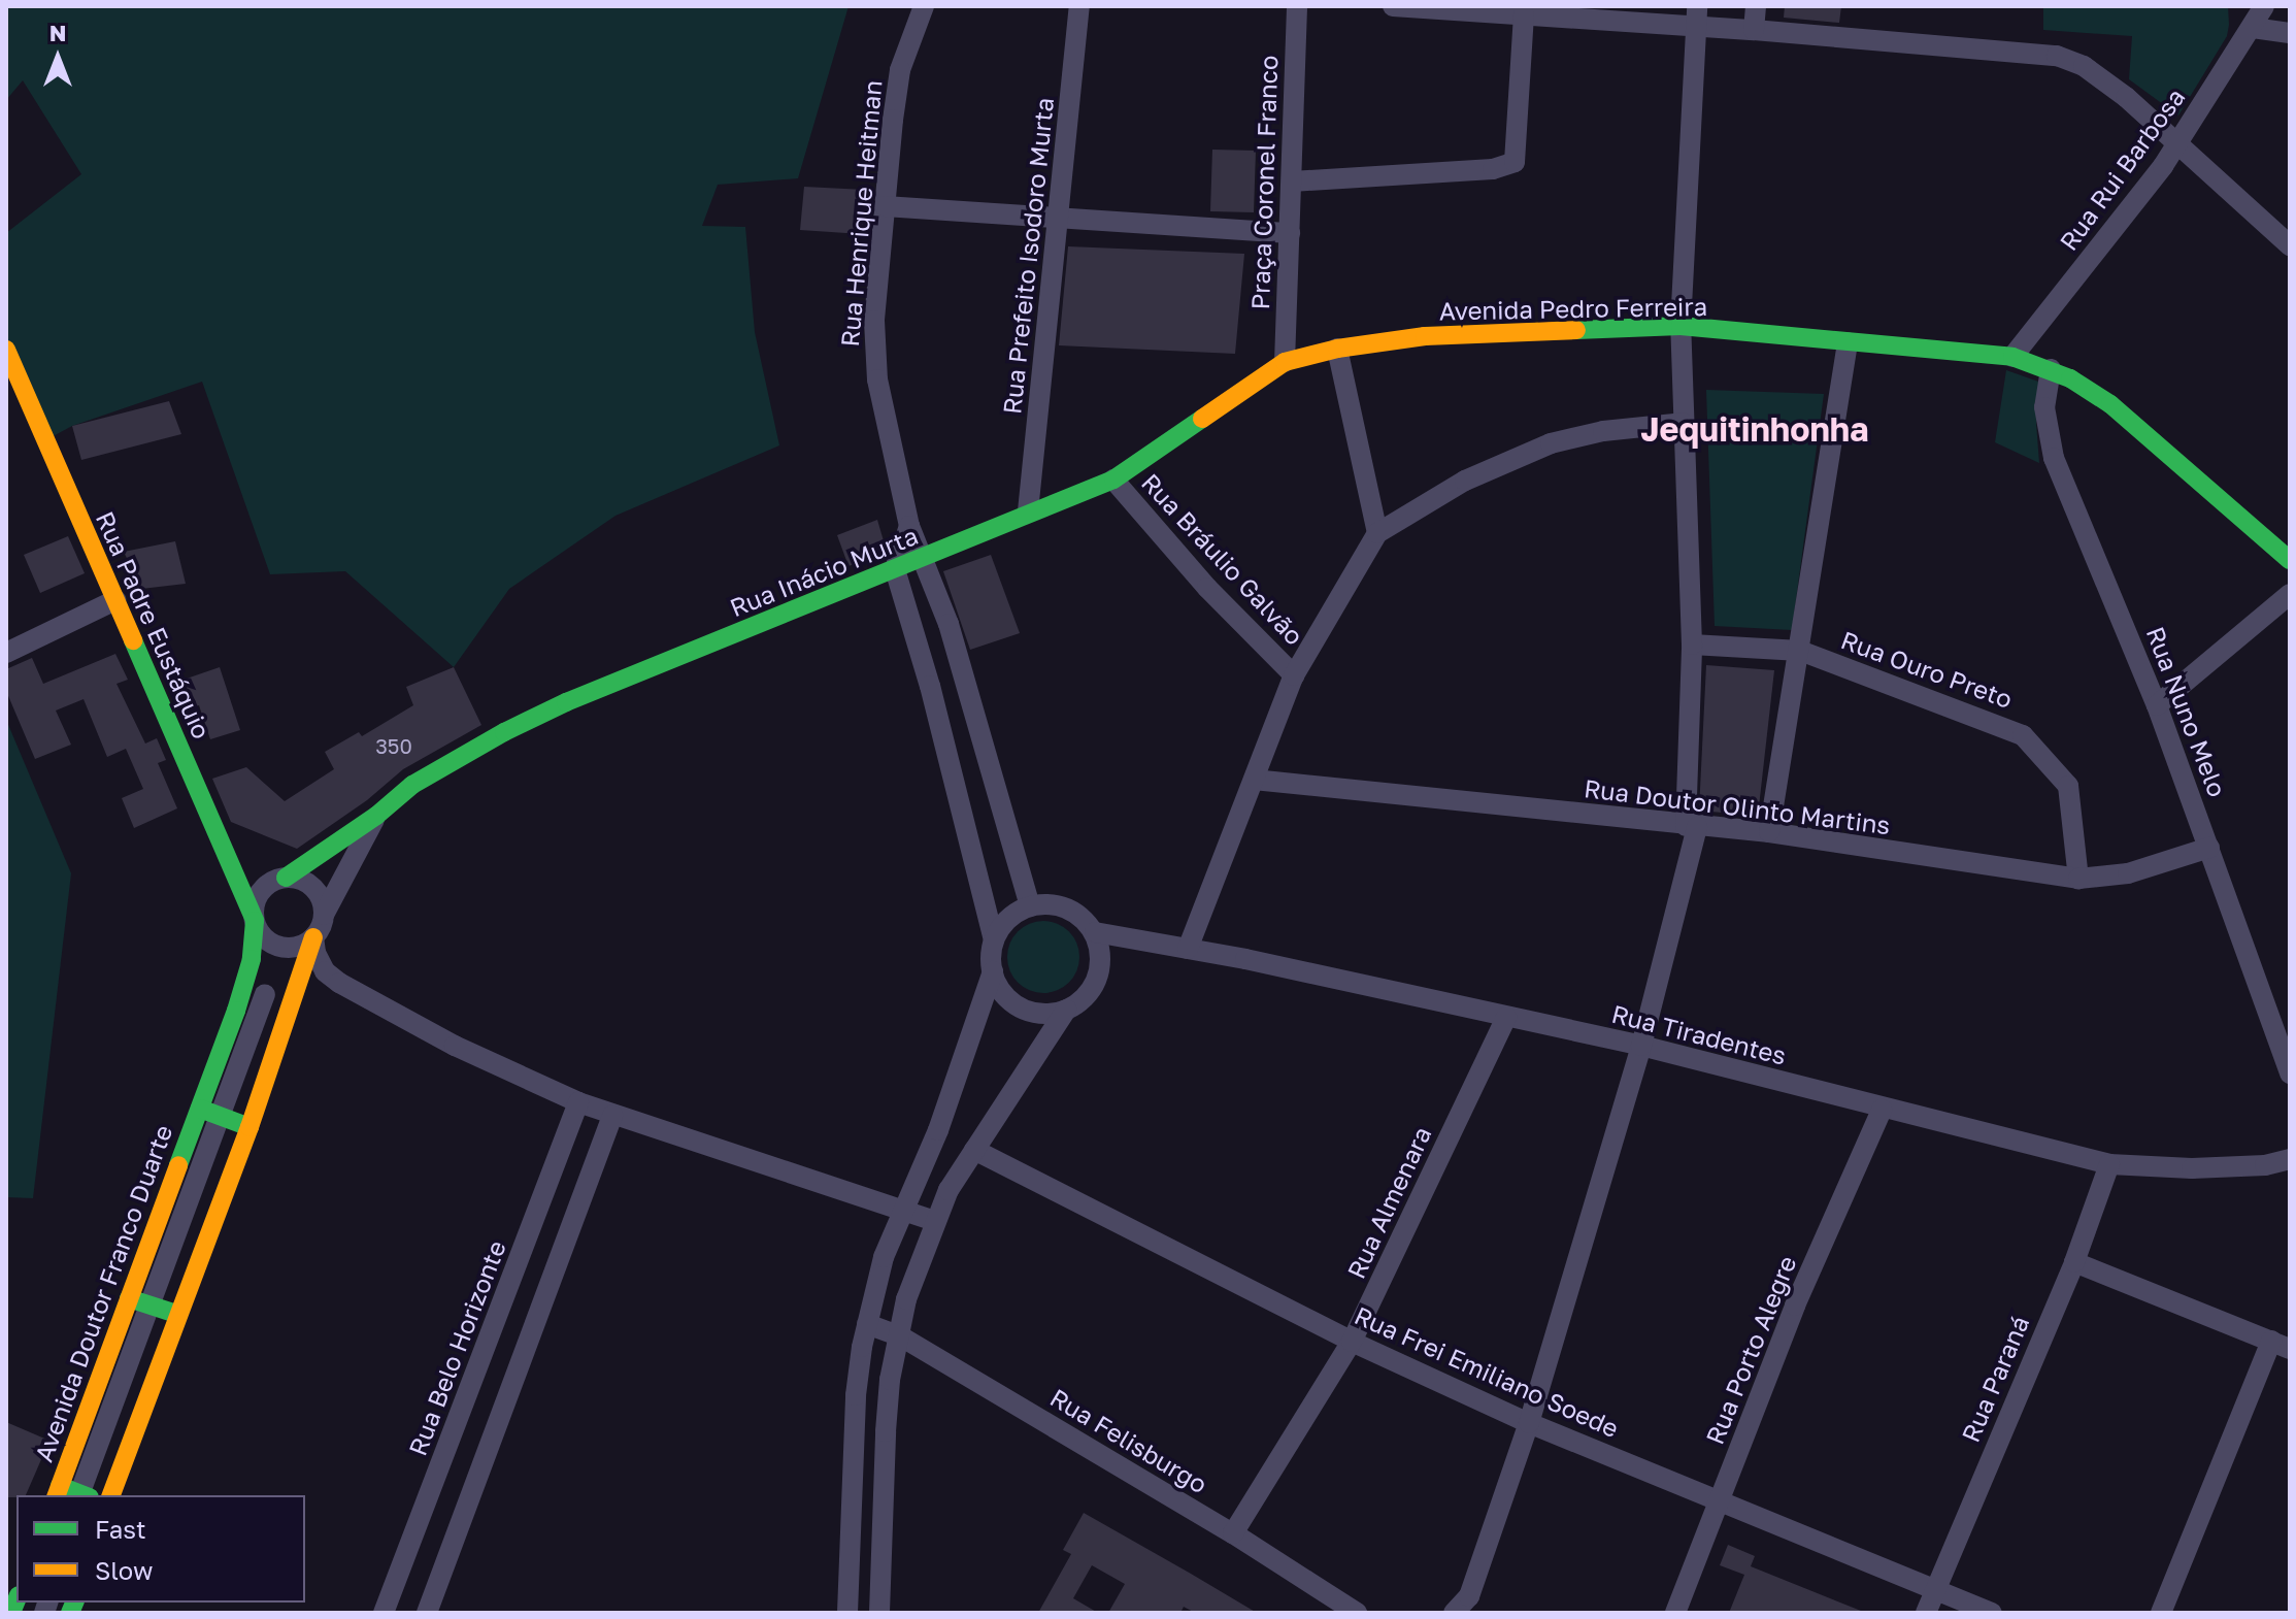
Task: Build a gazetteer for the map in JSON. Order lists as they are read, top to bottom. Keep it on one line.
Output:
{"streets":{"street":["Rua Rui Barbosa","Praça Coronel Franco","Rua Henrique Heitman","Rua Prefeito Isodoro Murta","Avenida Pedro Ferreira","Rua Bráulio Galvão","Rua Inácio Murta","Rua Padre Eustáquio","Rua Ouro Preto","Rua Nuno Melo","Rua Doutor Olinto Martins","Rua Tiradentes","Rua Almenara","Avenida Doutor Franco Duarte","Rua Belo Horizonte","Rua Porto Alegre","Rua Frei Emiliano Soede","Rua Paraná","Rua Felisburgo"]},"crossings":[["Rua Rui Barbosa","Avenida Pedro Ferreira"],["Praça Coronel Franco","Avenida Pedro Ferreira"],["Praça Coronel Franco","Rua Inácio Murta"],["Rua Henrique Heitman","Rua Inácio Murta"],["Rua Henrique Heitman","Rua Tiradentes"],["Rua Prefeito Isodoro Murta","Rua Inácio Murta"],["Avenida Pedro Ferreira","Rua Inácio Murta"],["Avenida Pedro Ferreira","Rua Nuno Melo"],["Rua Bráulio Galvão","Rua Inácio Murta"],["Rua Inácio Murta","Rua Padre Eustáquio"],["Rua Inácio Murta","Avenida Doutor Franco Duarte"],["Rua Padre Eustáquio","Avenida Doutor Franco Duarte"],["Rua Ouro Preto","Rua Doutor Olinto Martins"],["Rua Nuno Melo","Rua Doutor Olinto Martins"],["Rua Tiradentes","Rua Almenara"],["Rua Tiradentes","Rua Porto Alegre"],["Rua Tiradentes","Rua Paraná"],["Rua Almenara","Rua Frei Emiliano Soede"],["Rua Almenara","Rua Felisburgo"],["Rua Porto Alegre","Rua Frei Emiliano Soede"],["Rua Frei Emiliano Soede","Rua Paraná"]],"districts":["Jequitinhonha"],"house_numbers":["350"],"legend":["Fast","Slow"],"north":"top"}
